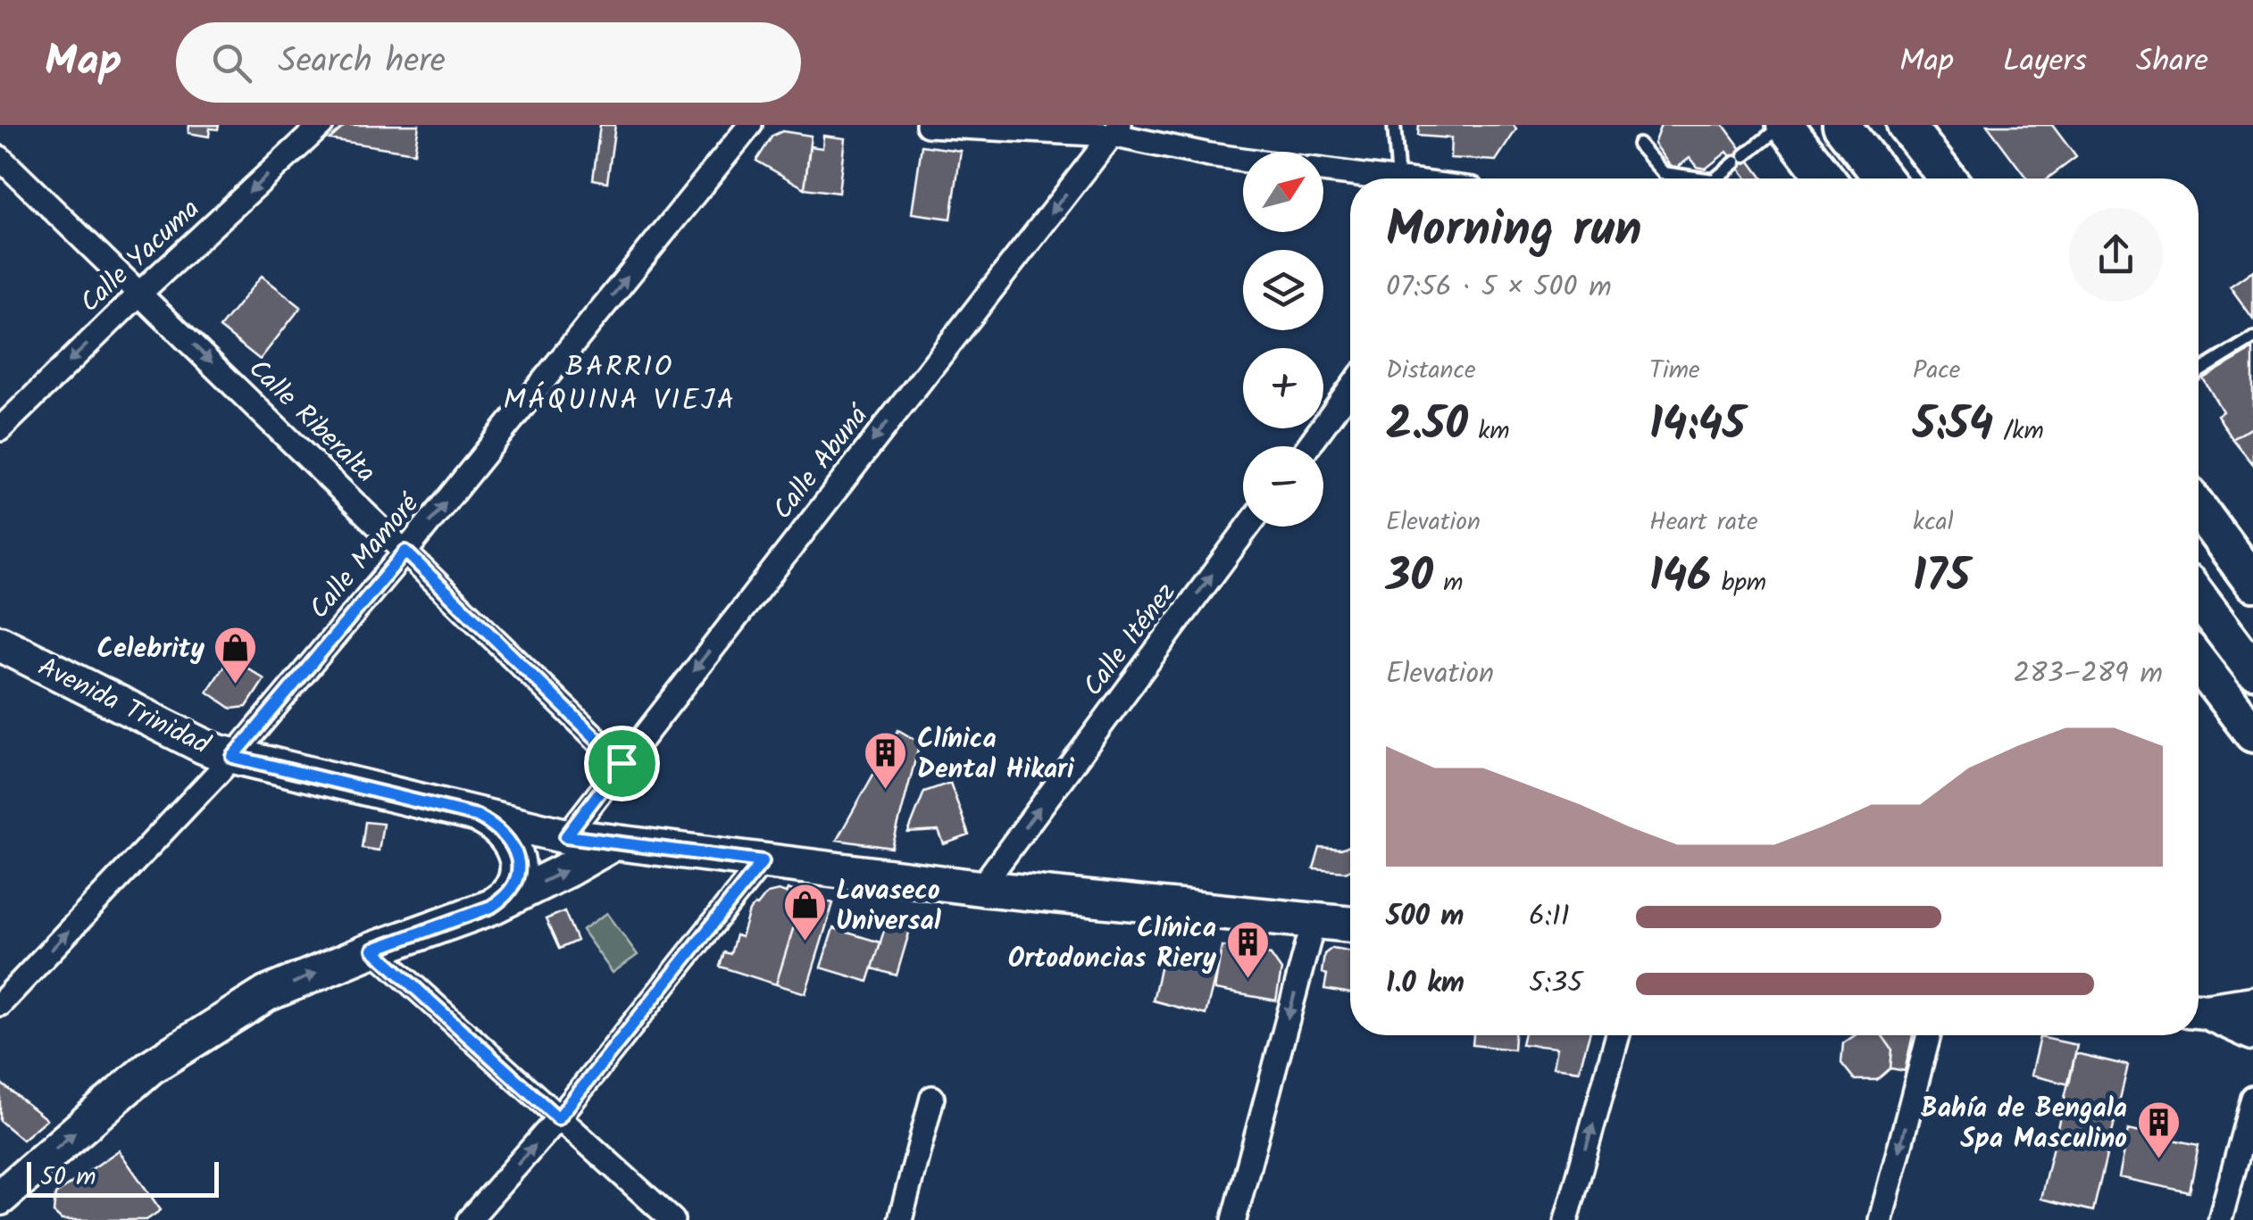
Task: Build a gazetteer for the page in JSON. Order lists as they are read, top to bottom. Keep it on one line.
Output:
{"streets":{"main road":["Avenida Trinidad"],"street":["Calle Yacuma","Calle Riberalta","Calle Abuná","Calle Mamoré","Calle Iténez"]},"crossings":[["Calle Yacuma","Calle Riberalta"],["Calle Riberalta","Calle Abuná"],["Calle Riberalta","Calle Mamoré"],["Calle Abuná","Avenida Trinidad"],["Calle Mamoré","Avenida Trinidad"],["Calle Iténez","Avenida Trinidad"]],"one_way":["Calle Yacuma","Calle Riberalta","Calle Abuná","Calle Mamoré","Calle Iténez"],"districts":["BARRIO MÁQUINA VIEJA"],"places":{"shop":["Celebrity","Lavaseco Universal"],"building":["Clínica Dental Hikari","Clínica Ortodoncias Riery","Bahía de Bengala Spa Masculino"]},"scale_bar":"50 m","north":"top right","page":{"header":"Map","search":"Search here","nav":["Map","Layers","Share"],"map_buttons":["+","−"],"heading":["Morning run","07:56 · 5 × 500 m"],"stats":[["Distance","2.50 km"],["Time","14:45"],["Pace","5:54 /km"],["Elevation","30 m"],["Heart rate","146 bpm"],["kcal","175"]],"chart":["Elevation","283–289 m"],"list":[{"name":"500 m","note":"6:11"},{"name":"1.0 km","note":"5:35"}],"scale":"50 m"}}
